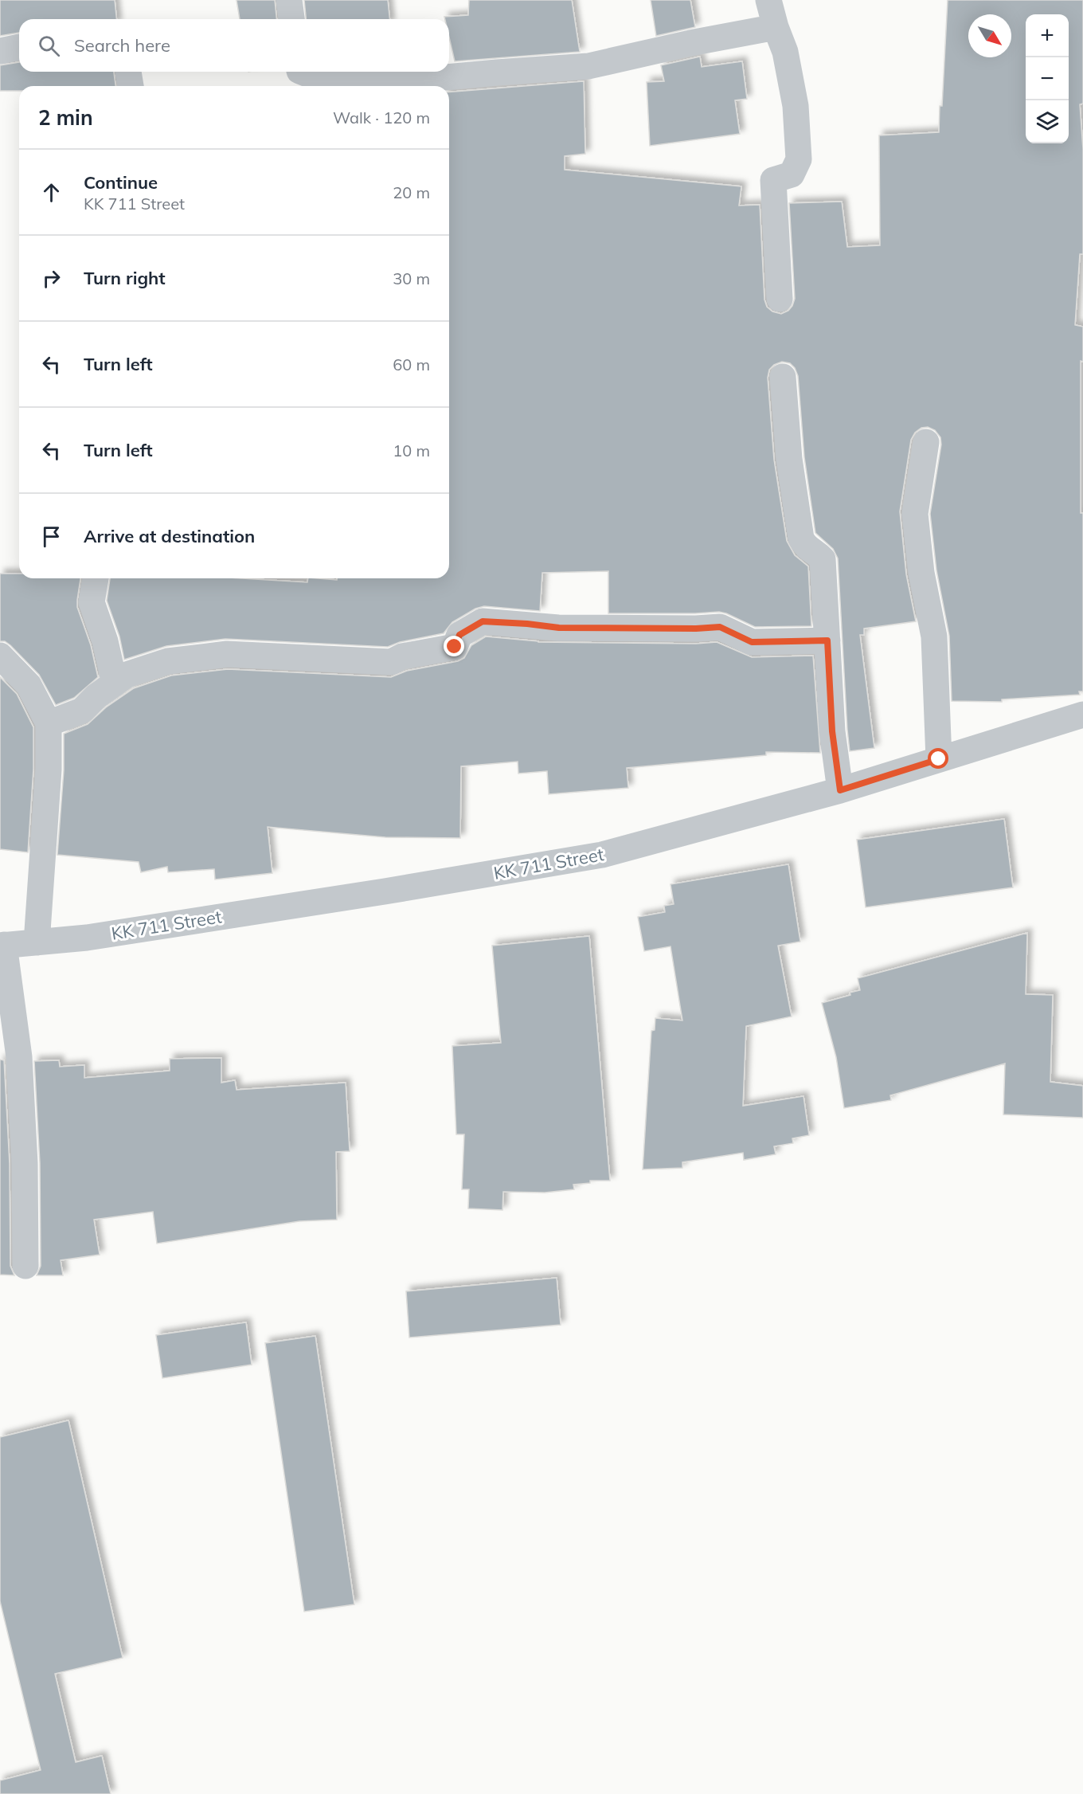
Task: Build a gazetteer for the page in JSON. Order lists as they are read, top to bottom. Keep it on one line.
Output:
{"streets":{"street":["KK 711 Street"]},"north":"bottom right","page":{"map_buttons":["+","−"],"search":"Search here","heading":["2 min","Walk · 120 m"],"list":[["Continue","KK 711 Street","20 m"],["Turn right","30 m"],["Turn left","60 m"],["Turn left","10 m"],"Arrive at destination"]}}
